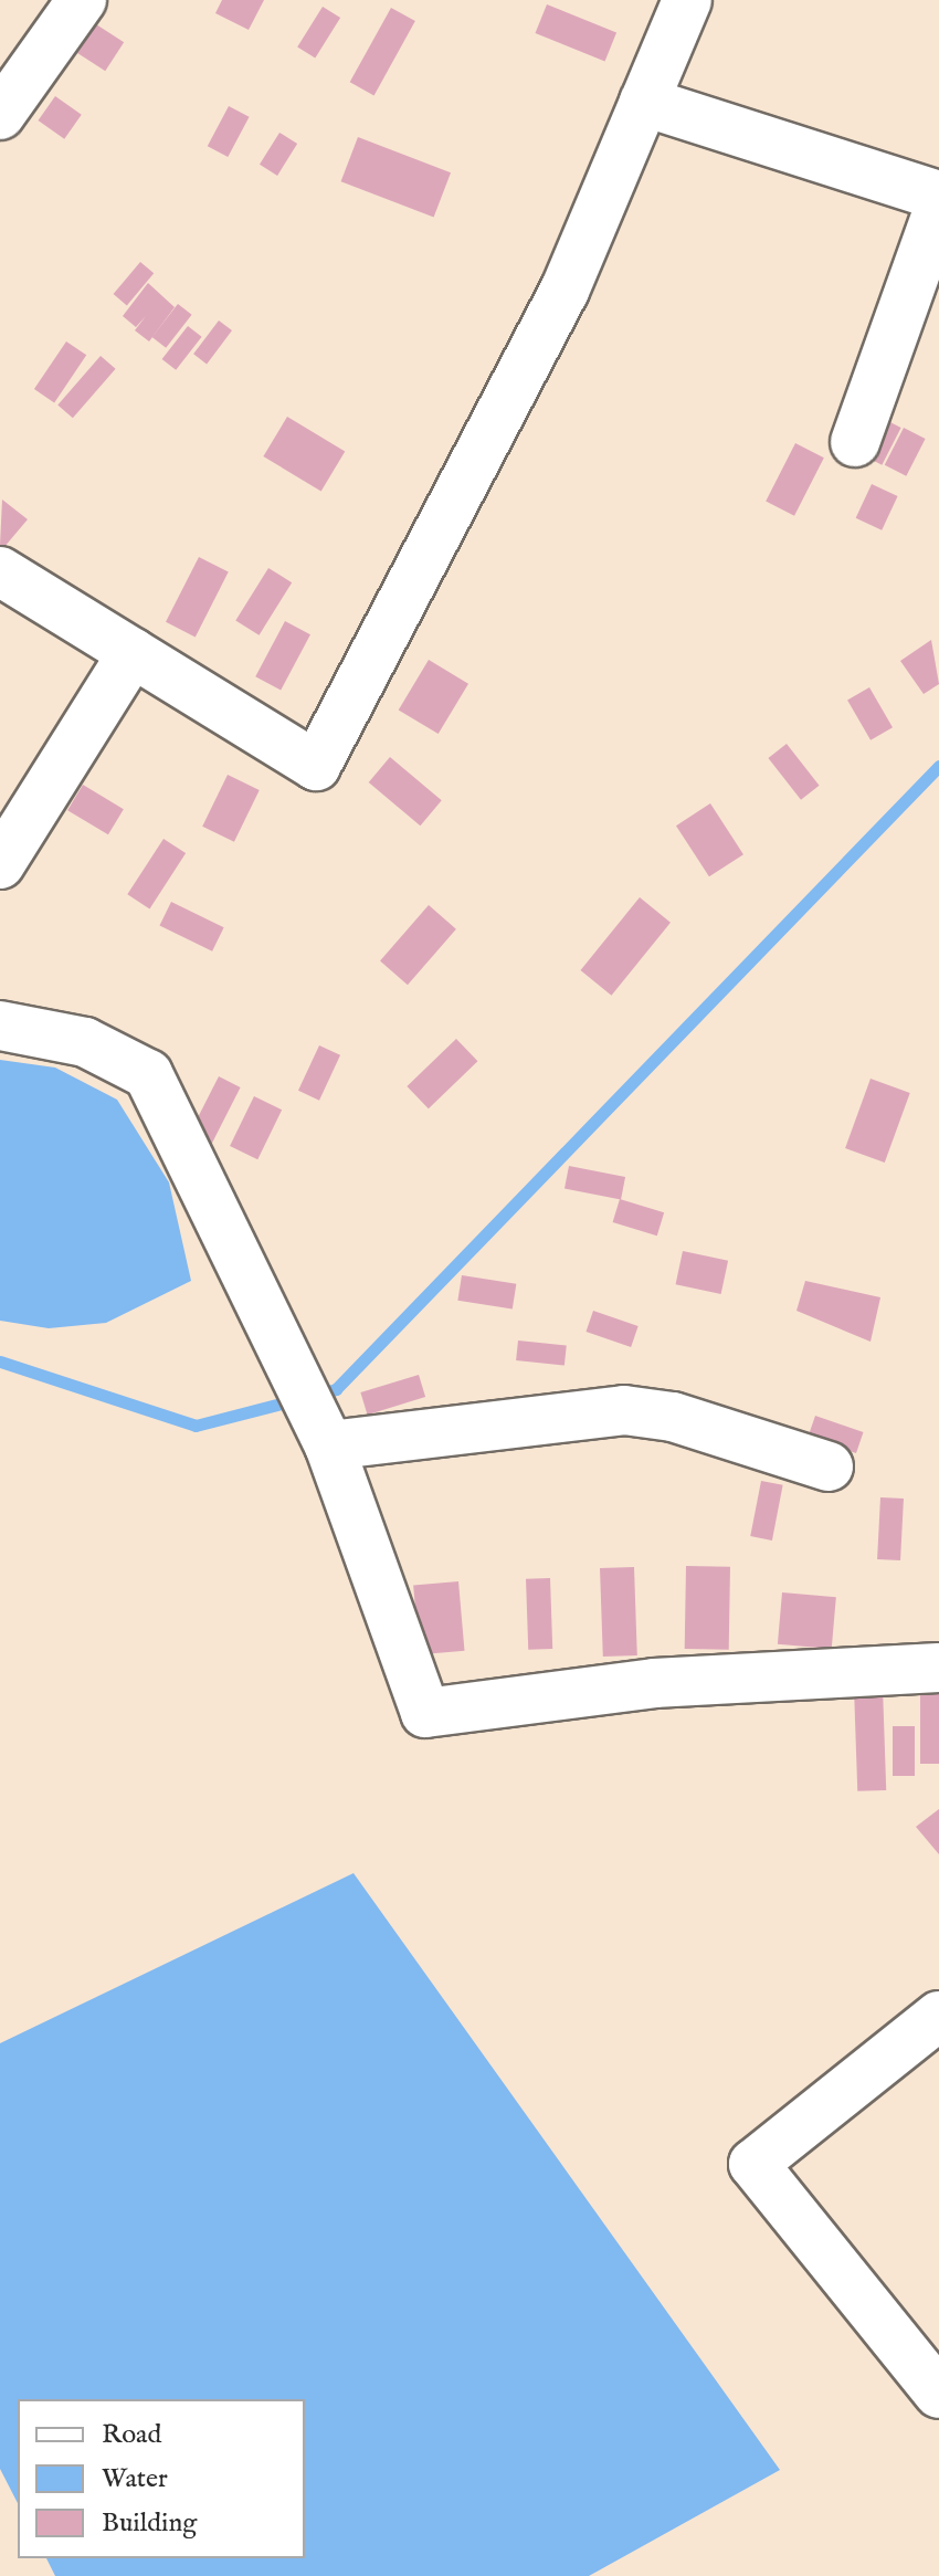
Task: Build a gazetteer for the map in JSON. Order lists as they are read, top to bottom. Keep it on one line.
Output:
{"legend":["Road","Water","Building"]}
